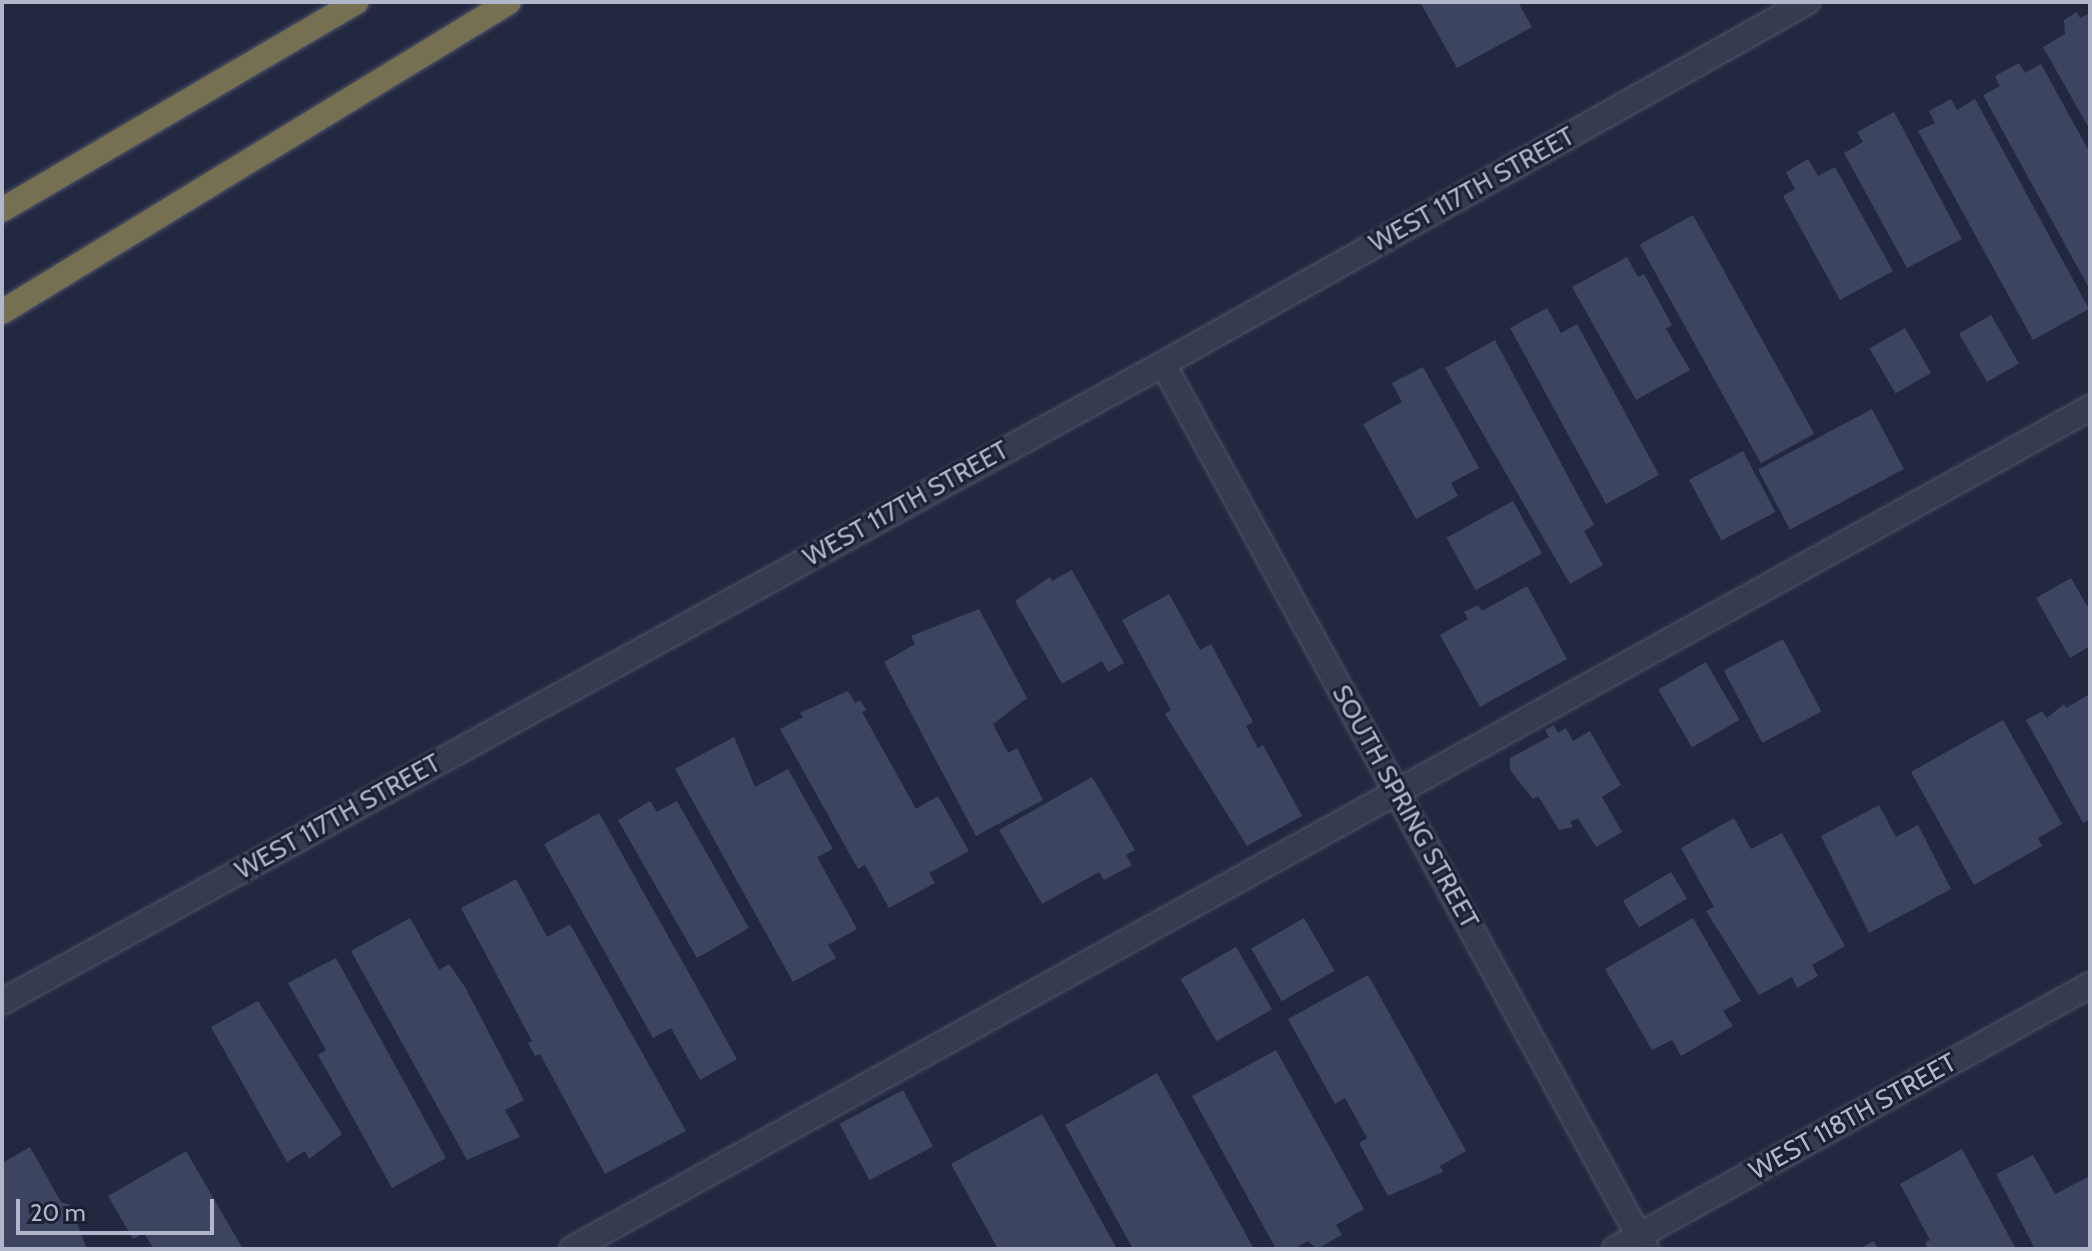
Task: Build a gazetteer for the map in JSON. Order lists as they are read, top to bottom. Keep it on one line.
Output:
{"streets":{"street":["WEST 117TH STREET","SOUTH SPRING STREET","WEST 118TH STREET"]},"crossings":[["WEST 117TH STREET","SOUTH SPRING STREET"],["SOUTH SPRING STREET","WEST 118TH STREET"]],"scale_bar":"20 m"}
